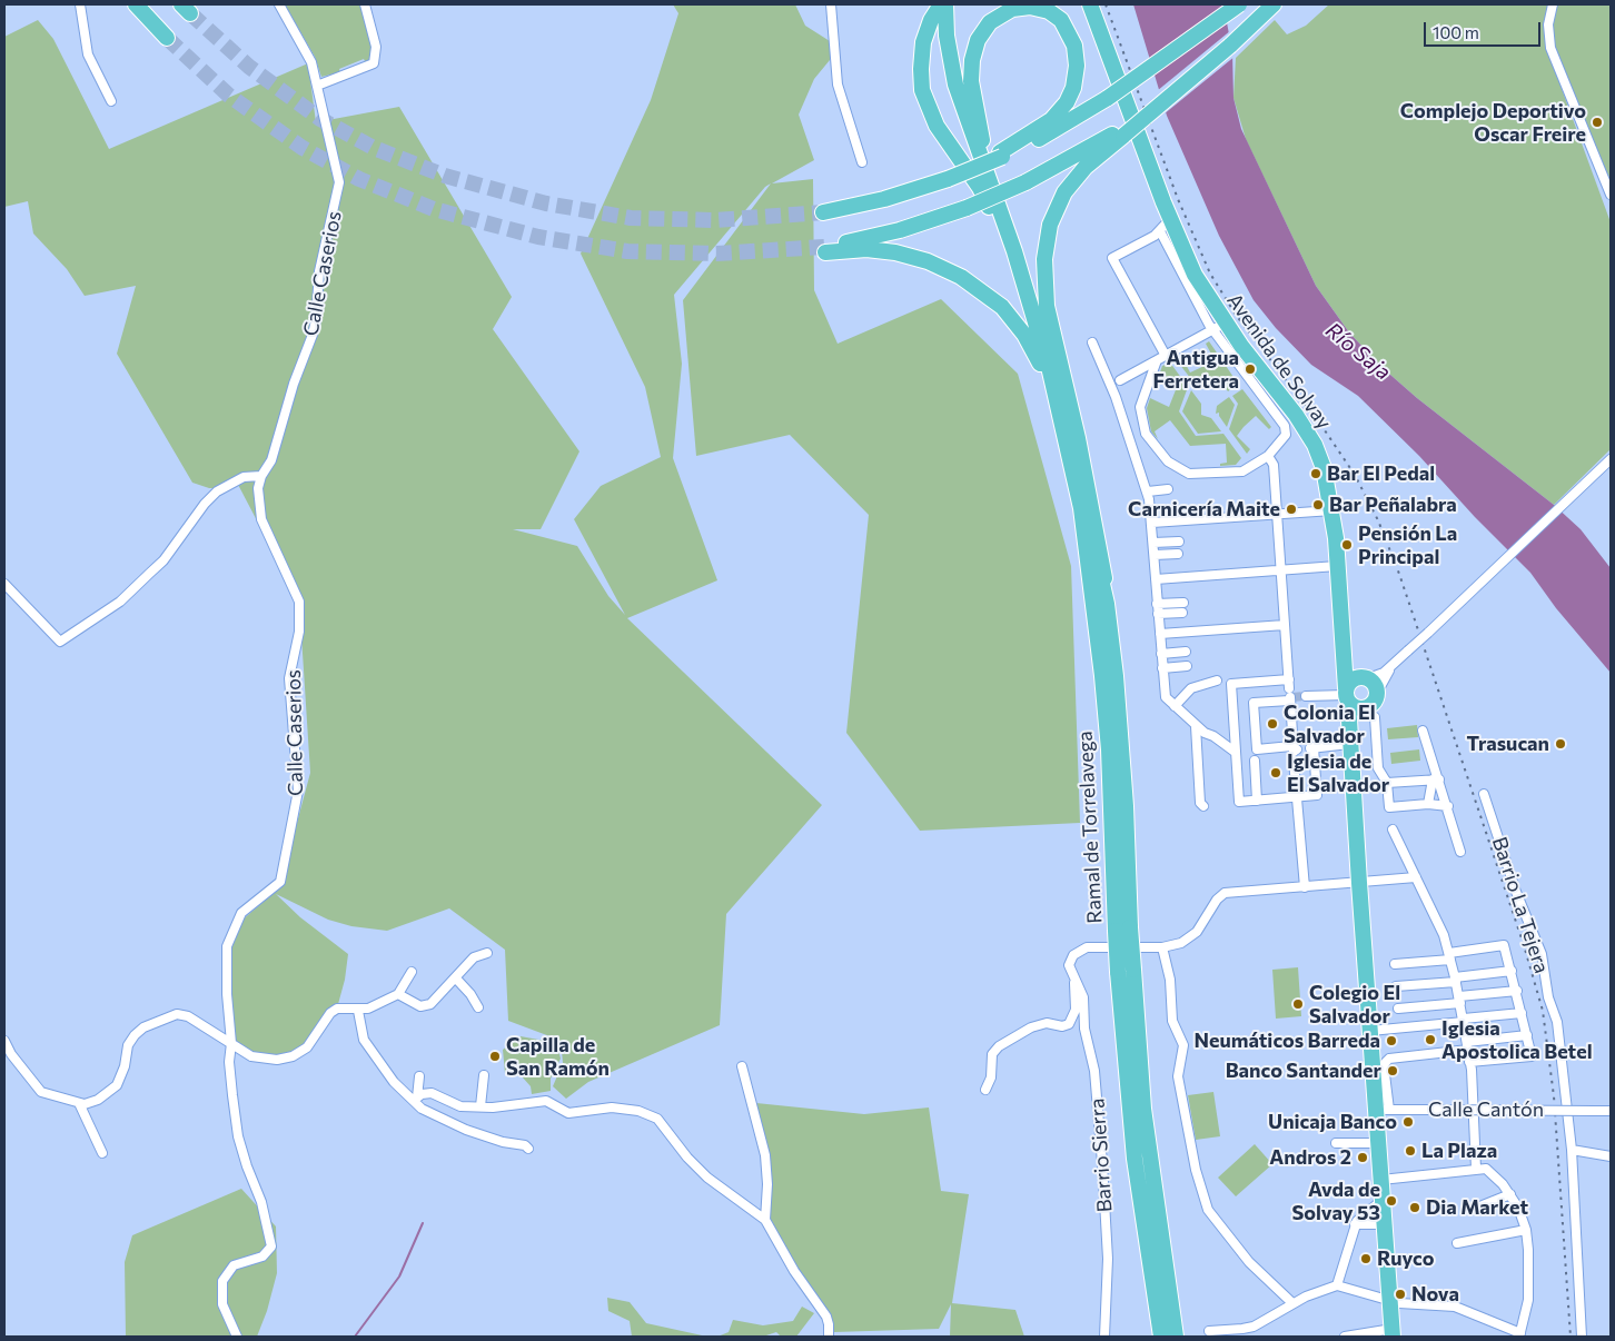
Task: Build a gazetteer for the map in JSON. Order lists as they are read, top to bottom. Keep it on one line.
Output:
{"streets":{"highway":["Avenida de Solvay","Ramal de Torrelavega"],"street":["Calle Caserios","Barrio La Tejera","Calle Cantón","Barrio Sierra"]},"crossings":[["Avenida de Solvay","Calle Cantón"]],"water":["Río Saja"],"places":["Complejo Deportivo Oscar Freire","Antigua Ferretera","Bar El Pedal","Bar Peñalabra","Carnicería Maite","Pensión La Principal","Colonia El Salvador","Trasucan","Iglesia de El Salvador","Colegio El Salvador","Iglesia Apostolica Betel","Neumáticos Barreda","Capilla de San Ramón","Banco Santander","Unicaja Banco","La Plaza","Andros 2","Avda de Solvay 53","Dia Market","Ruyco","Nova"],"scale_bar":"100 m"}
